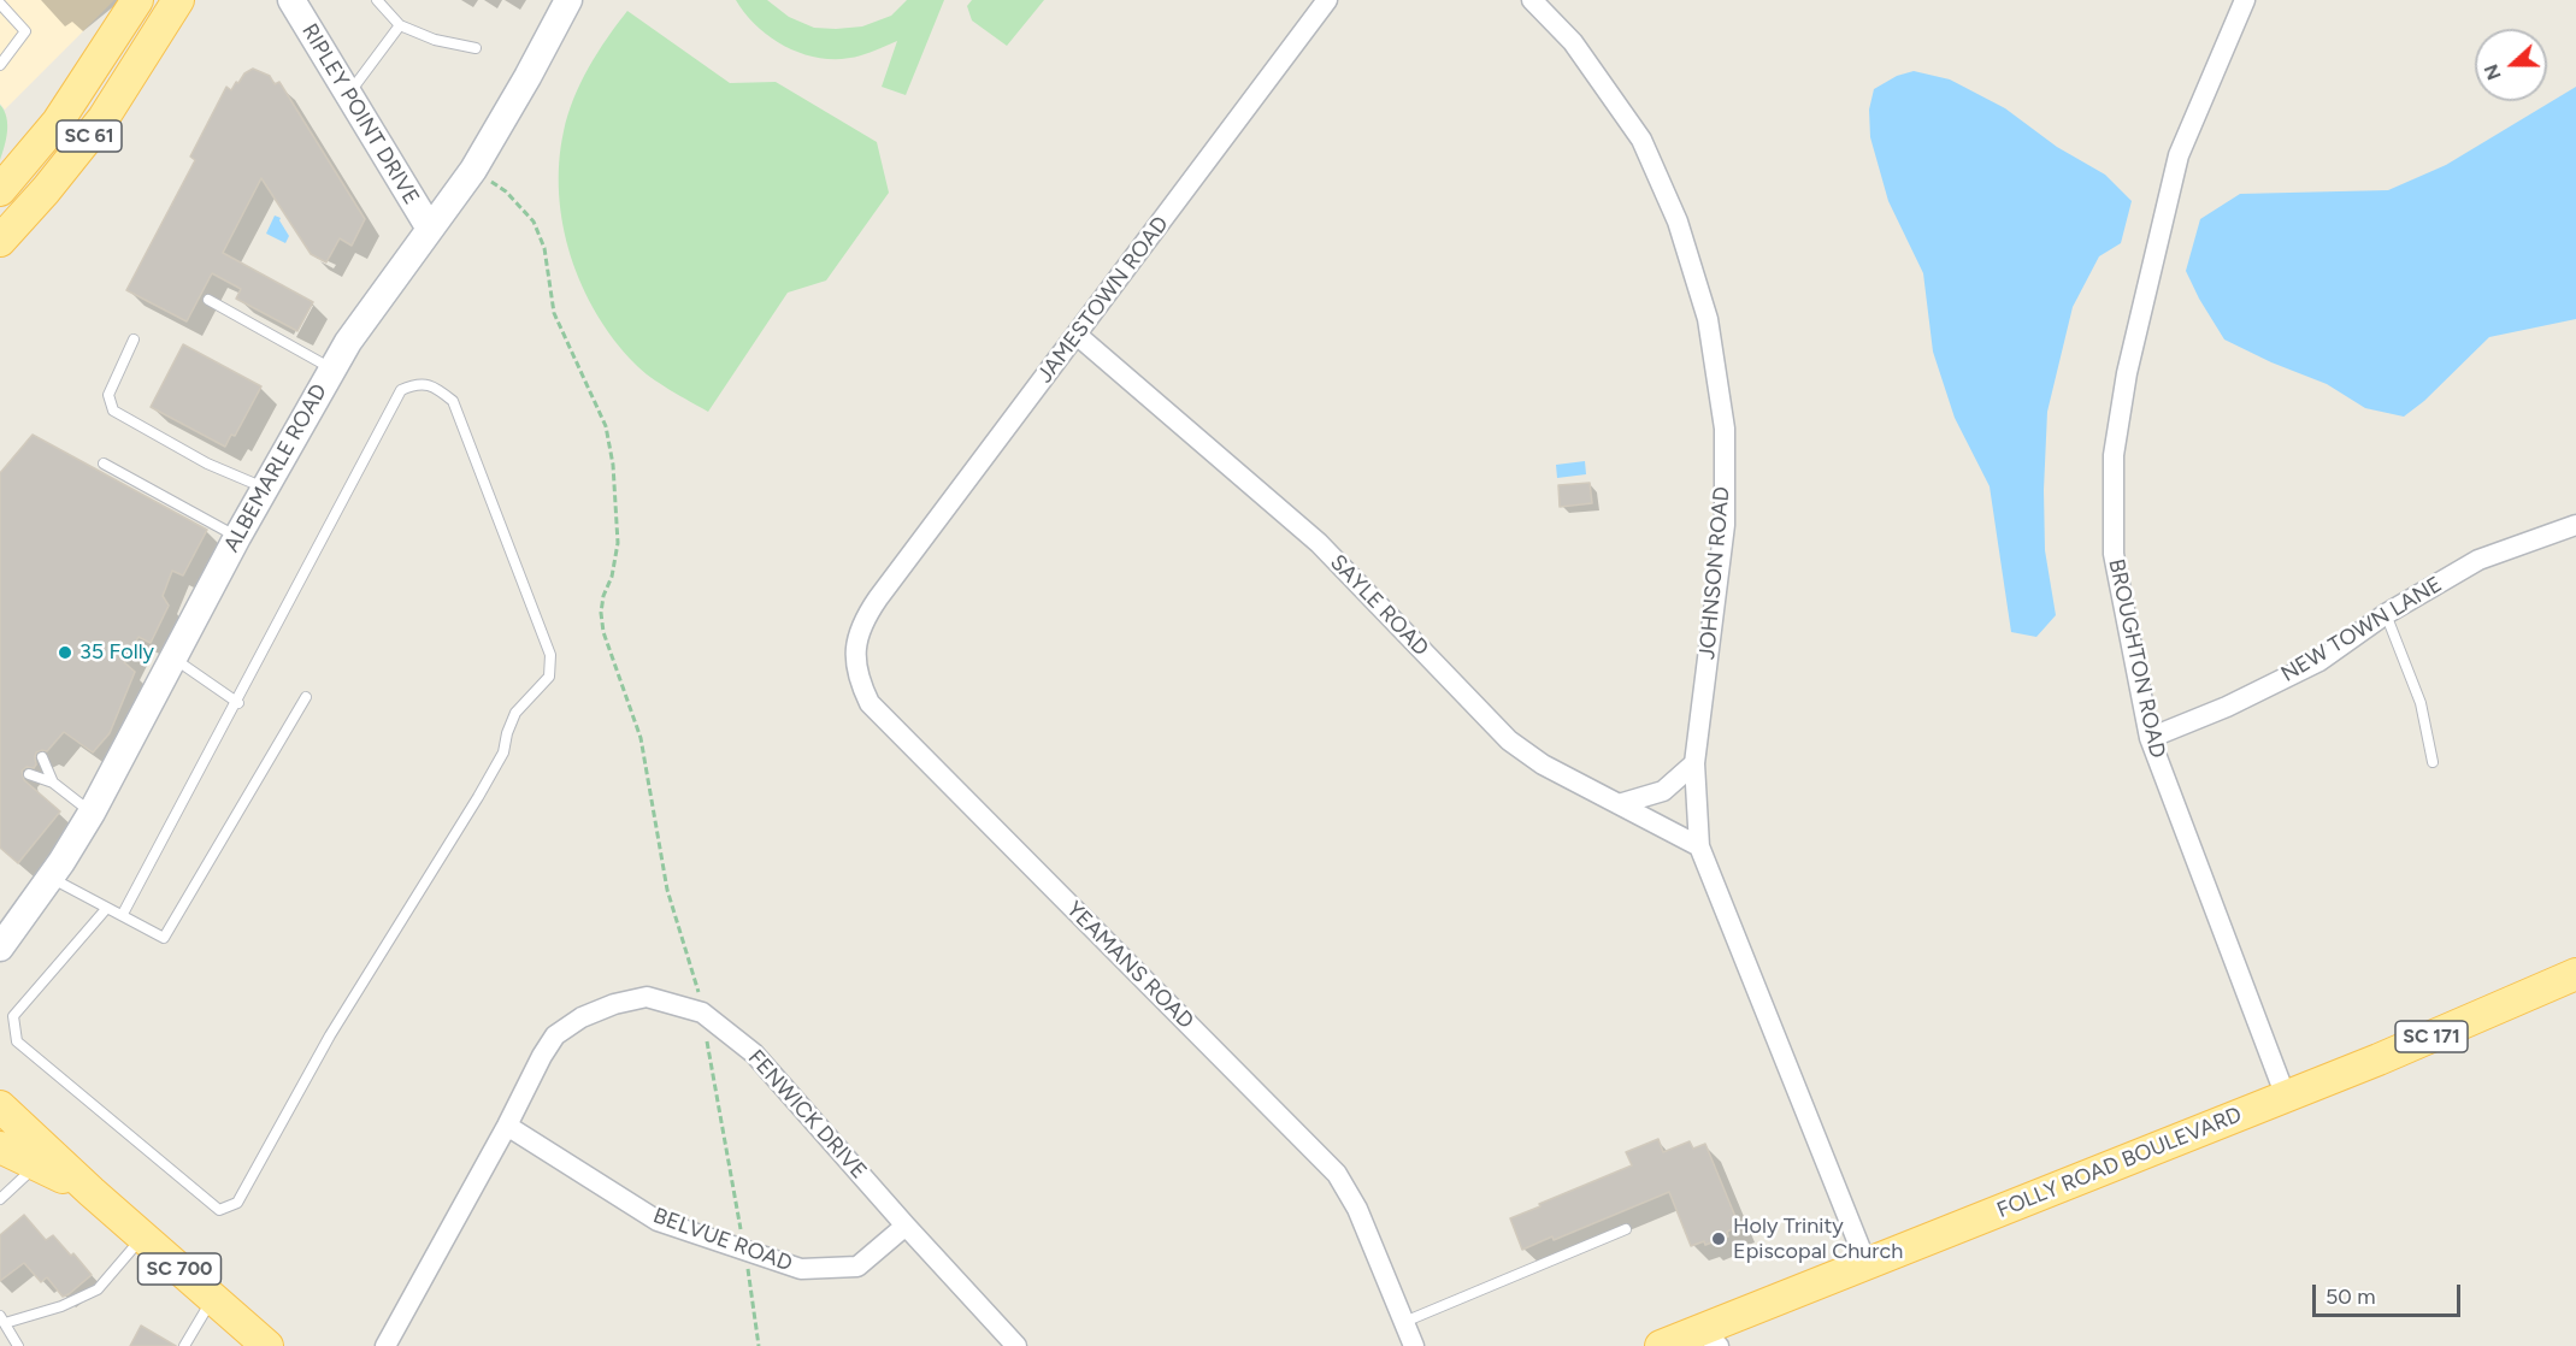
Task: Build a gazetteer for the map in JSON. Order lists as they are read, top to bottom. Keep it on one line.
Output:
{"streets":{"main road":["SC 61","SC 171","FOLLY ROAD BOULEVARD","SC 700"],"street":["RIPLEY POINT DRIVE","JAMESTOWN ROAD","ALBEMARLE ROAD","JOHNSON ROAD","SAYLE ROAD","NEW TOWN LANE","BROUGHTON ROAD","YEAMANS ROAD","FENWICK DRIVE","BELVUE ROAD"]},"crossings":[["RIPLEY POINT DRIVE","ALBEMARLE ROAD"],["JAMESTOWN ROAD","SAYLE ROAD"],["JAMESTOWN ROAD","YEAMANS ROAD"],["JOHNSON ROAD","SAYLE ROAD"],["JOHNSON ROAD","FOLLY ROAD BOULEVARD"],["NEW TOWN LANE","BROUGHTON ROAD"],["BROUGHTON ROAD","FOLLY ROAD BOULEVARD"],["FENWICK DRIVE","BELVUE ROAD"]],"places":["35 Folly","Holy Trinity Episcopal Church"],"scale_bar":"50 m","north":"left"}
